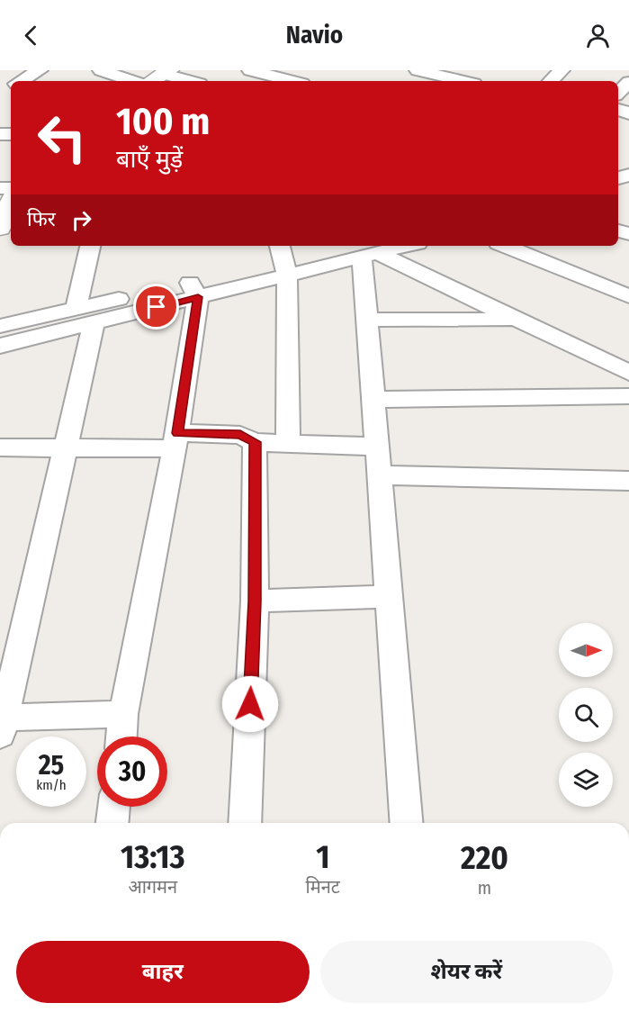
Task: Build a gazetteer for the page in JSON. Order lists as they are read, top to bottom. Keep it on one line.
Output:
{"north":"right","page":{"header":"Navio","turn":["100 m","बाएँ मुड़ें"],"then":"फिर","speed":"25 km/h","limit":"30","eta":["13:13","आगमन","1","मिनट","220","m"],"buttons":["बाहर","शेयर करें"]}}
